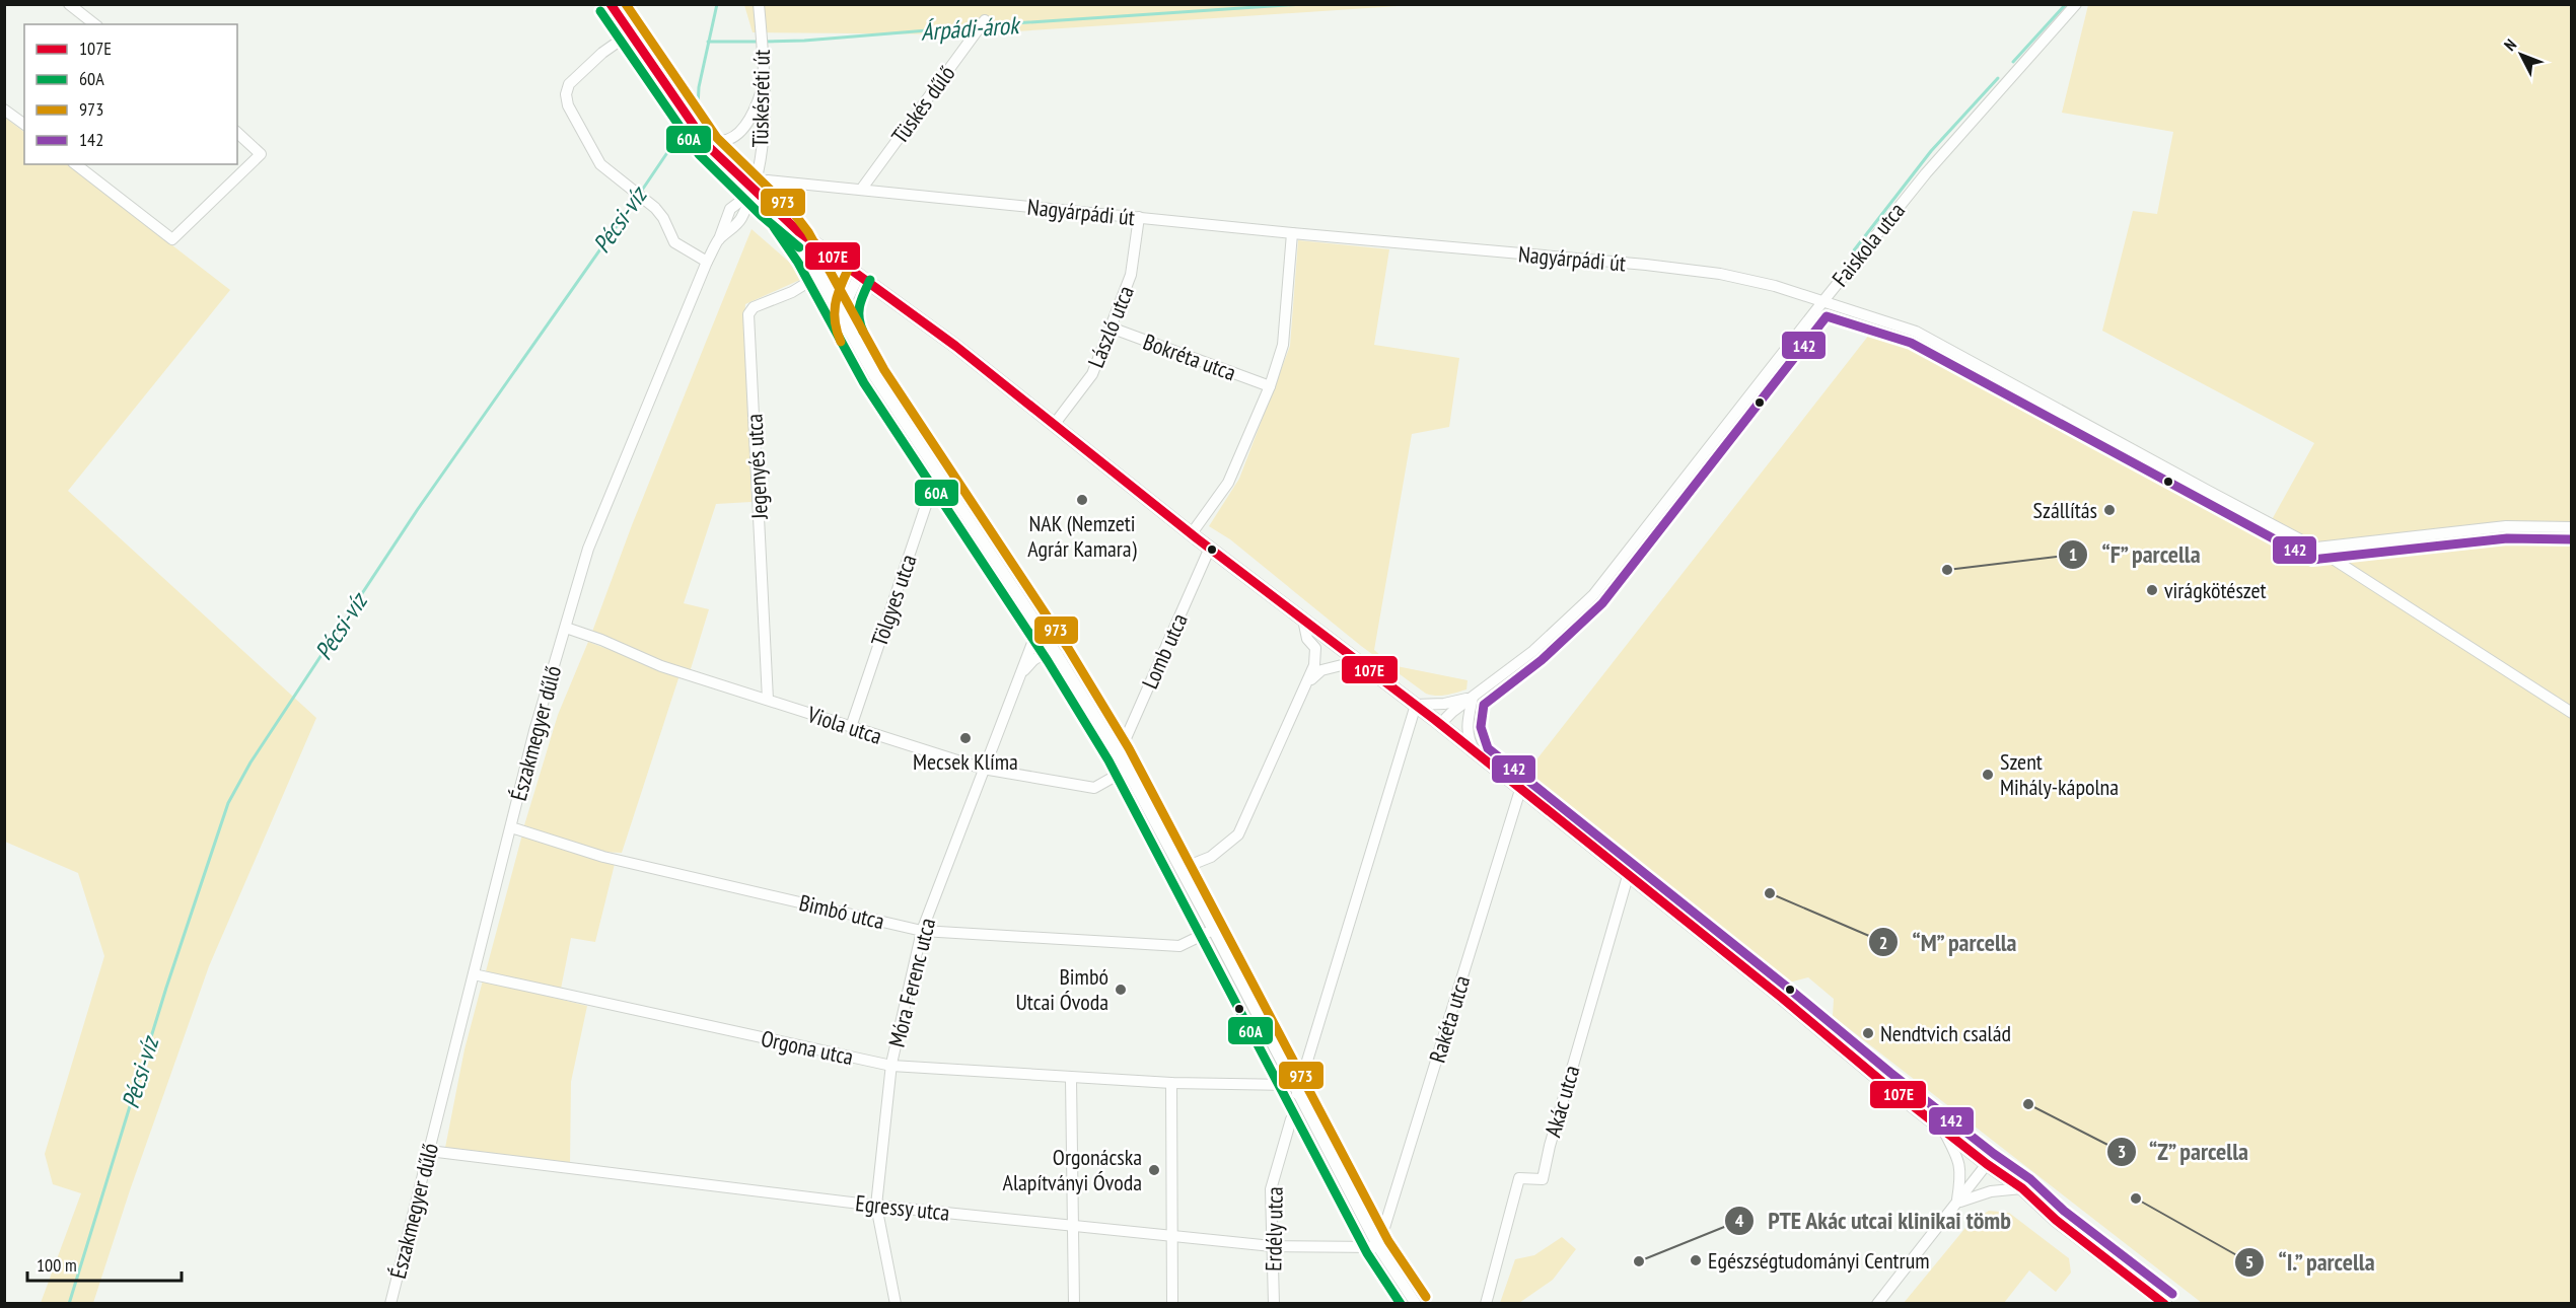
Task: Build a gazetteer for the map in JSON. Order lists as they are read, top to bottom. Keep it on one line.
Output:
{"streets":{"street":["Tüskésréti út","Tüskés dűlő","Nagyárpádi út","Faiskola utca","László utca","Bokréta utca","Jegenyés utca","Tölgyes utca","Lomb utca","Viola utca","Északmegyer dűlő","Bimbó utca","Móra Ferenc utca","Rakéta utca","Orgona utca","Akác utca","Egressy utca","Erdély utca"]},"crossings":[["Tüskésréti út","Északmegyer dűlő"],["Tüskés dűlő","Nagyárpádi út"],["Nagyárpádi út","Faiskola utca"],["Nagyárpádi út","László utca"],["László utca","Bokréta utca"],["Jegenyés utca","Viola utca"],["Tölgyes utca","Viola utca"],["Viola utca","Északmegyer dűlő"],["Viola utca","Móra Ferenc utca"],["Északmegyer dűlő","Bimbó utca"],["Északmegyer dűlő","Orgona utca"],["Északmegyer dűlő","Egressy utca"],["Bimbó utca","Móra Ferenc utca"],["Móra Ferenc utca","Orgona utca"],["Móra Ferenc utca","Egressy utca"],["Rakéta utca","Egressy utca"],["Egressy utca","Erdély utca"]],"water":["Árpádi-árok","Pécsi-víz"],"places":["NAK (Nemzeti Agrár Kamara)","Szállítás","“F” parcella","virágkötészet","Mecsek Klíma","Szent Mihály-kápolna","“M” parcella","Bimbó Utcai Óvoda","Nendtvich család","“Z” parcella","Orgonácska Alapítványi Óvoda","“I.” parcella","Egészségtudományi Centrum","PTE Akác utcai klinikai tömb"],"lines":["transit line 107E","transit line 973","transit line 60A","transit line 142"],"legend":["107E","60A","973","142"],"scale_bar":"100 m","north":"top left"}
